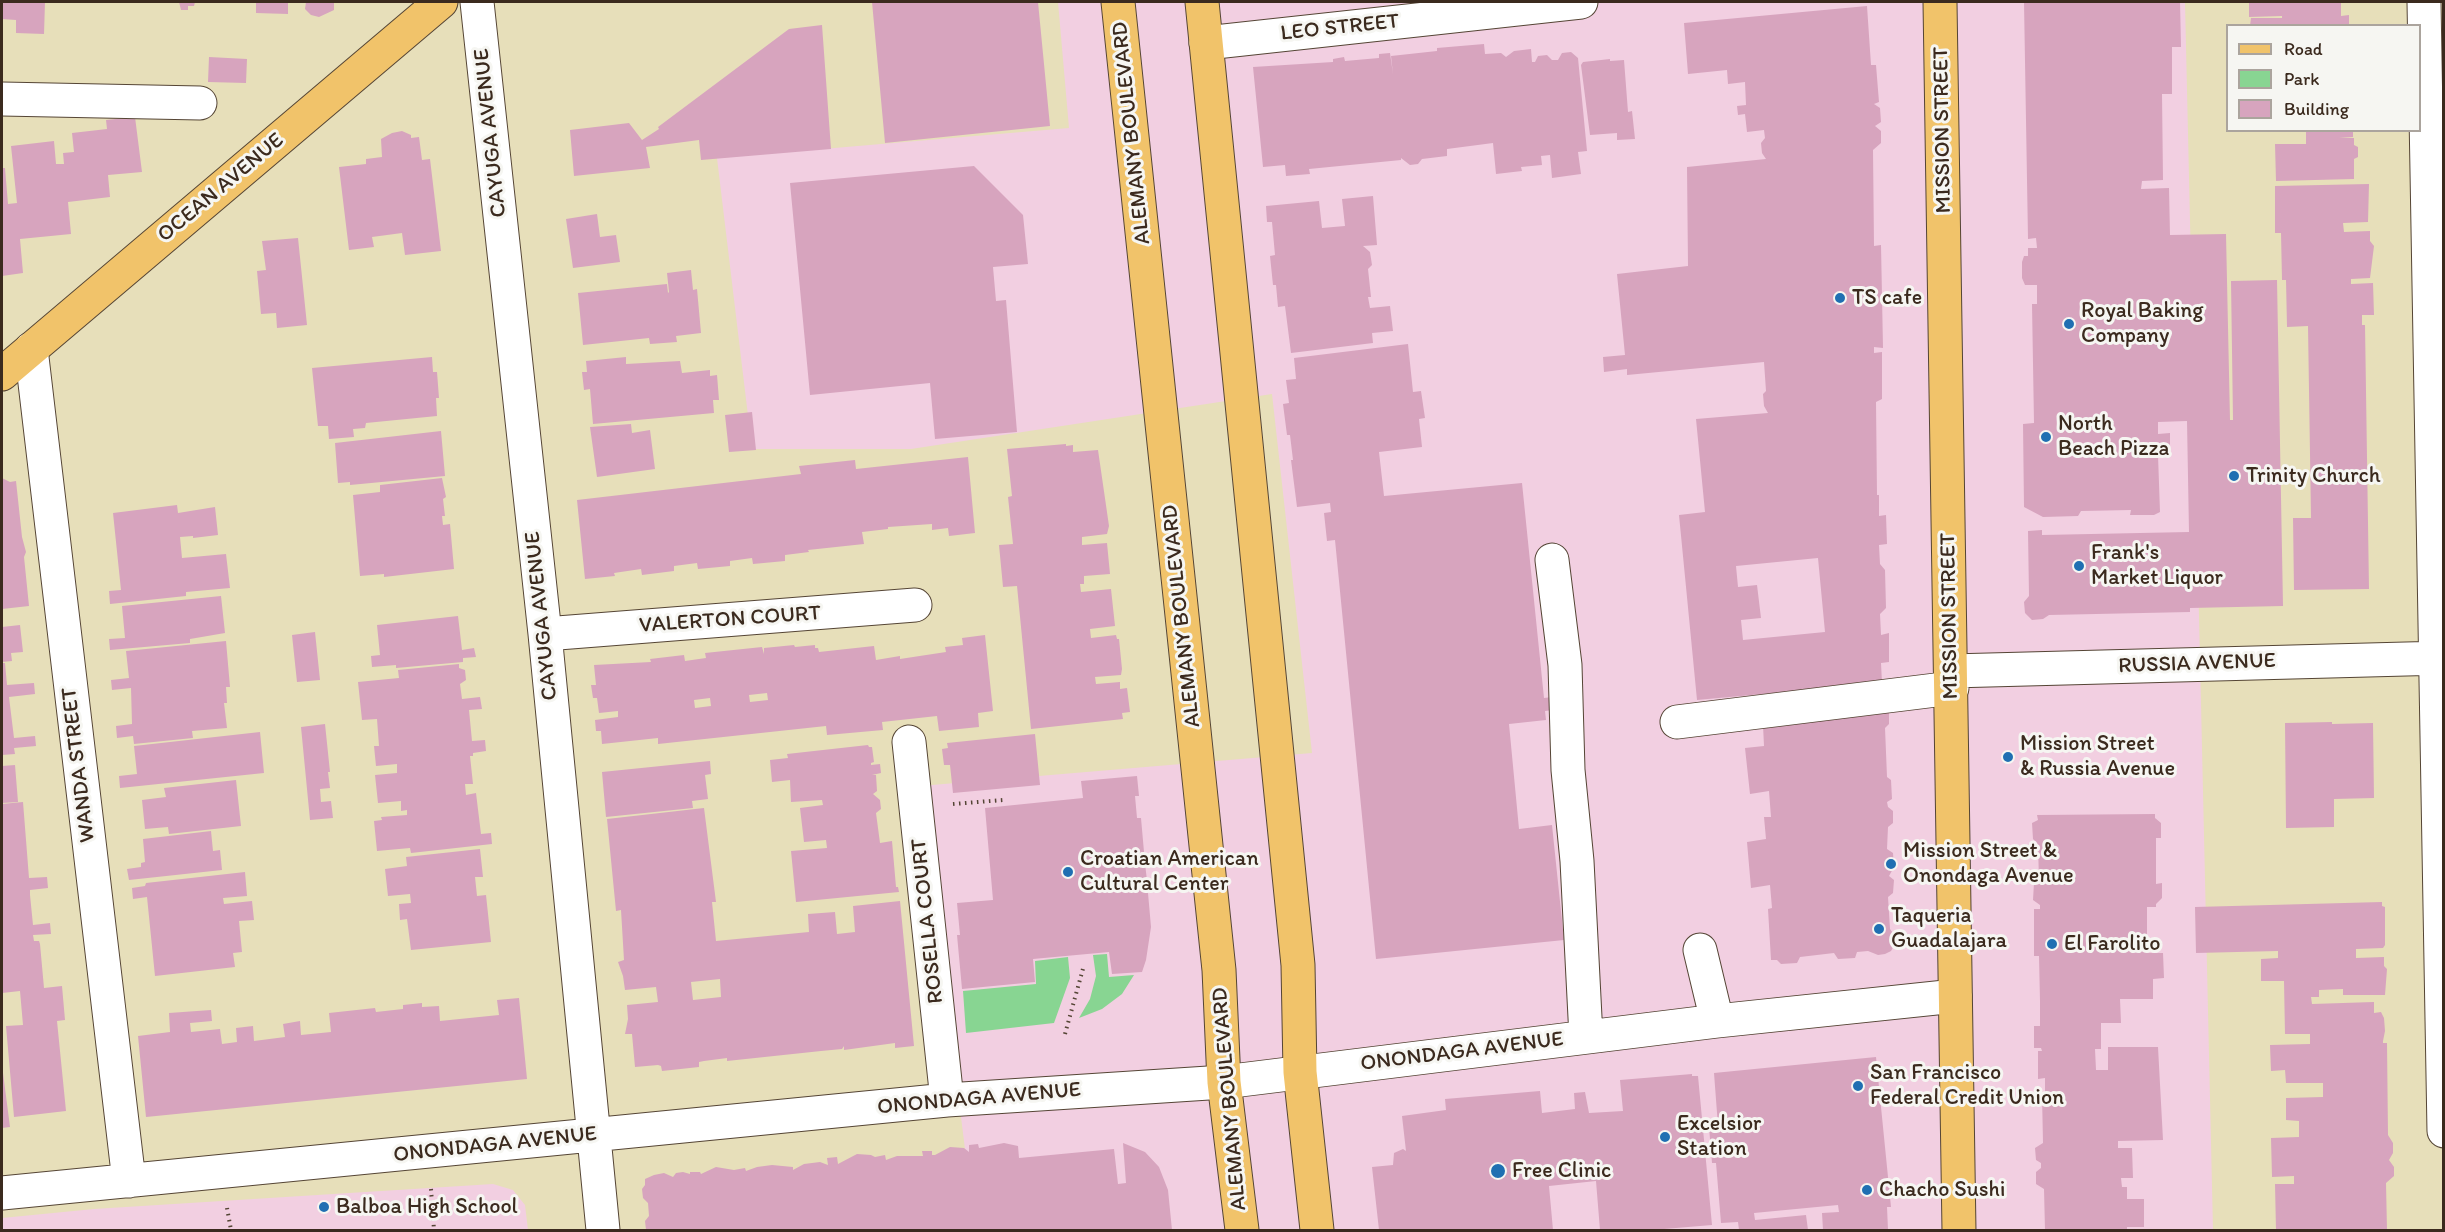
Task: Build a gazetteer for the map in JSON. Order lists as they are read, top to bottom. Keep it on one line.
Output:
{"streets":{"main road":["MISSION STREET","ALEMANY BOULEVARD","OCEAN AVENUE"],"street":["LEO STREET","CAYUGA AVENUE","VALERTON COURT","RUSSIA AVENUE","WANDA STREET","ROSELLA COURT","ONONDAGA AVENUE"]},"crossings":[["MISSION STREET","RUSSIA AVENUE"],["MISSION STREET","ONONDAGA AVENUE"],["CAYUGA AVENUE","VALERTON COURT"],["CAYUGA AVENUE","ONONDAGA AVENUE"],["ALEMANY BOULEVARD","ONONDAGA AVENUE"],["OCEAN AVENUE","WANDA STREET"],["WANDA STREET","ONONDAGA AVENUE"],["ROSELLA COURT","ONONDAGA AVENUE"]],"places":["TS cafe","Royal Baking Company","North Beach Pizza","Trinity Church","Frank's Market Liquor","Mission Street & Russia Avenue","Mission Street & Onondaga Avenue","Croatian American Cultural Center","Taqueria Guadalajara","El Farolito","San Francisco Federal Credit Union","Excelsior Station","Free Clinic","Chacho Sushi","Balboa High School"],"legend":["Road","Park","Building"]}
